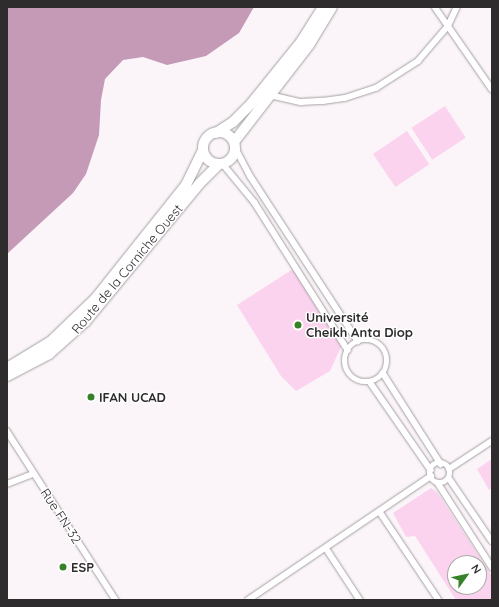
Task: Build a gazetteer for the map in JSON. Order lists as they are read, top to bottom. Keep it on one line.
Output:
{"streets":{"highway":["Route de la Corniche Ouest"],"street":["Rue FN-32"]},"places":["Université Cheikh Anta Diop","IFAN UCAD","ESP"],"north":"top right"}
